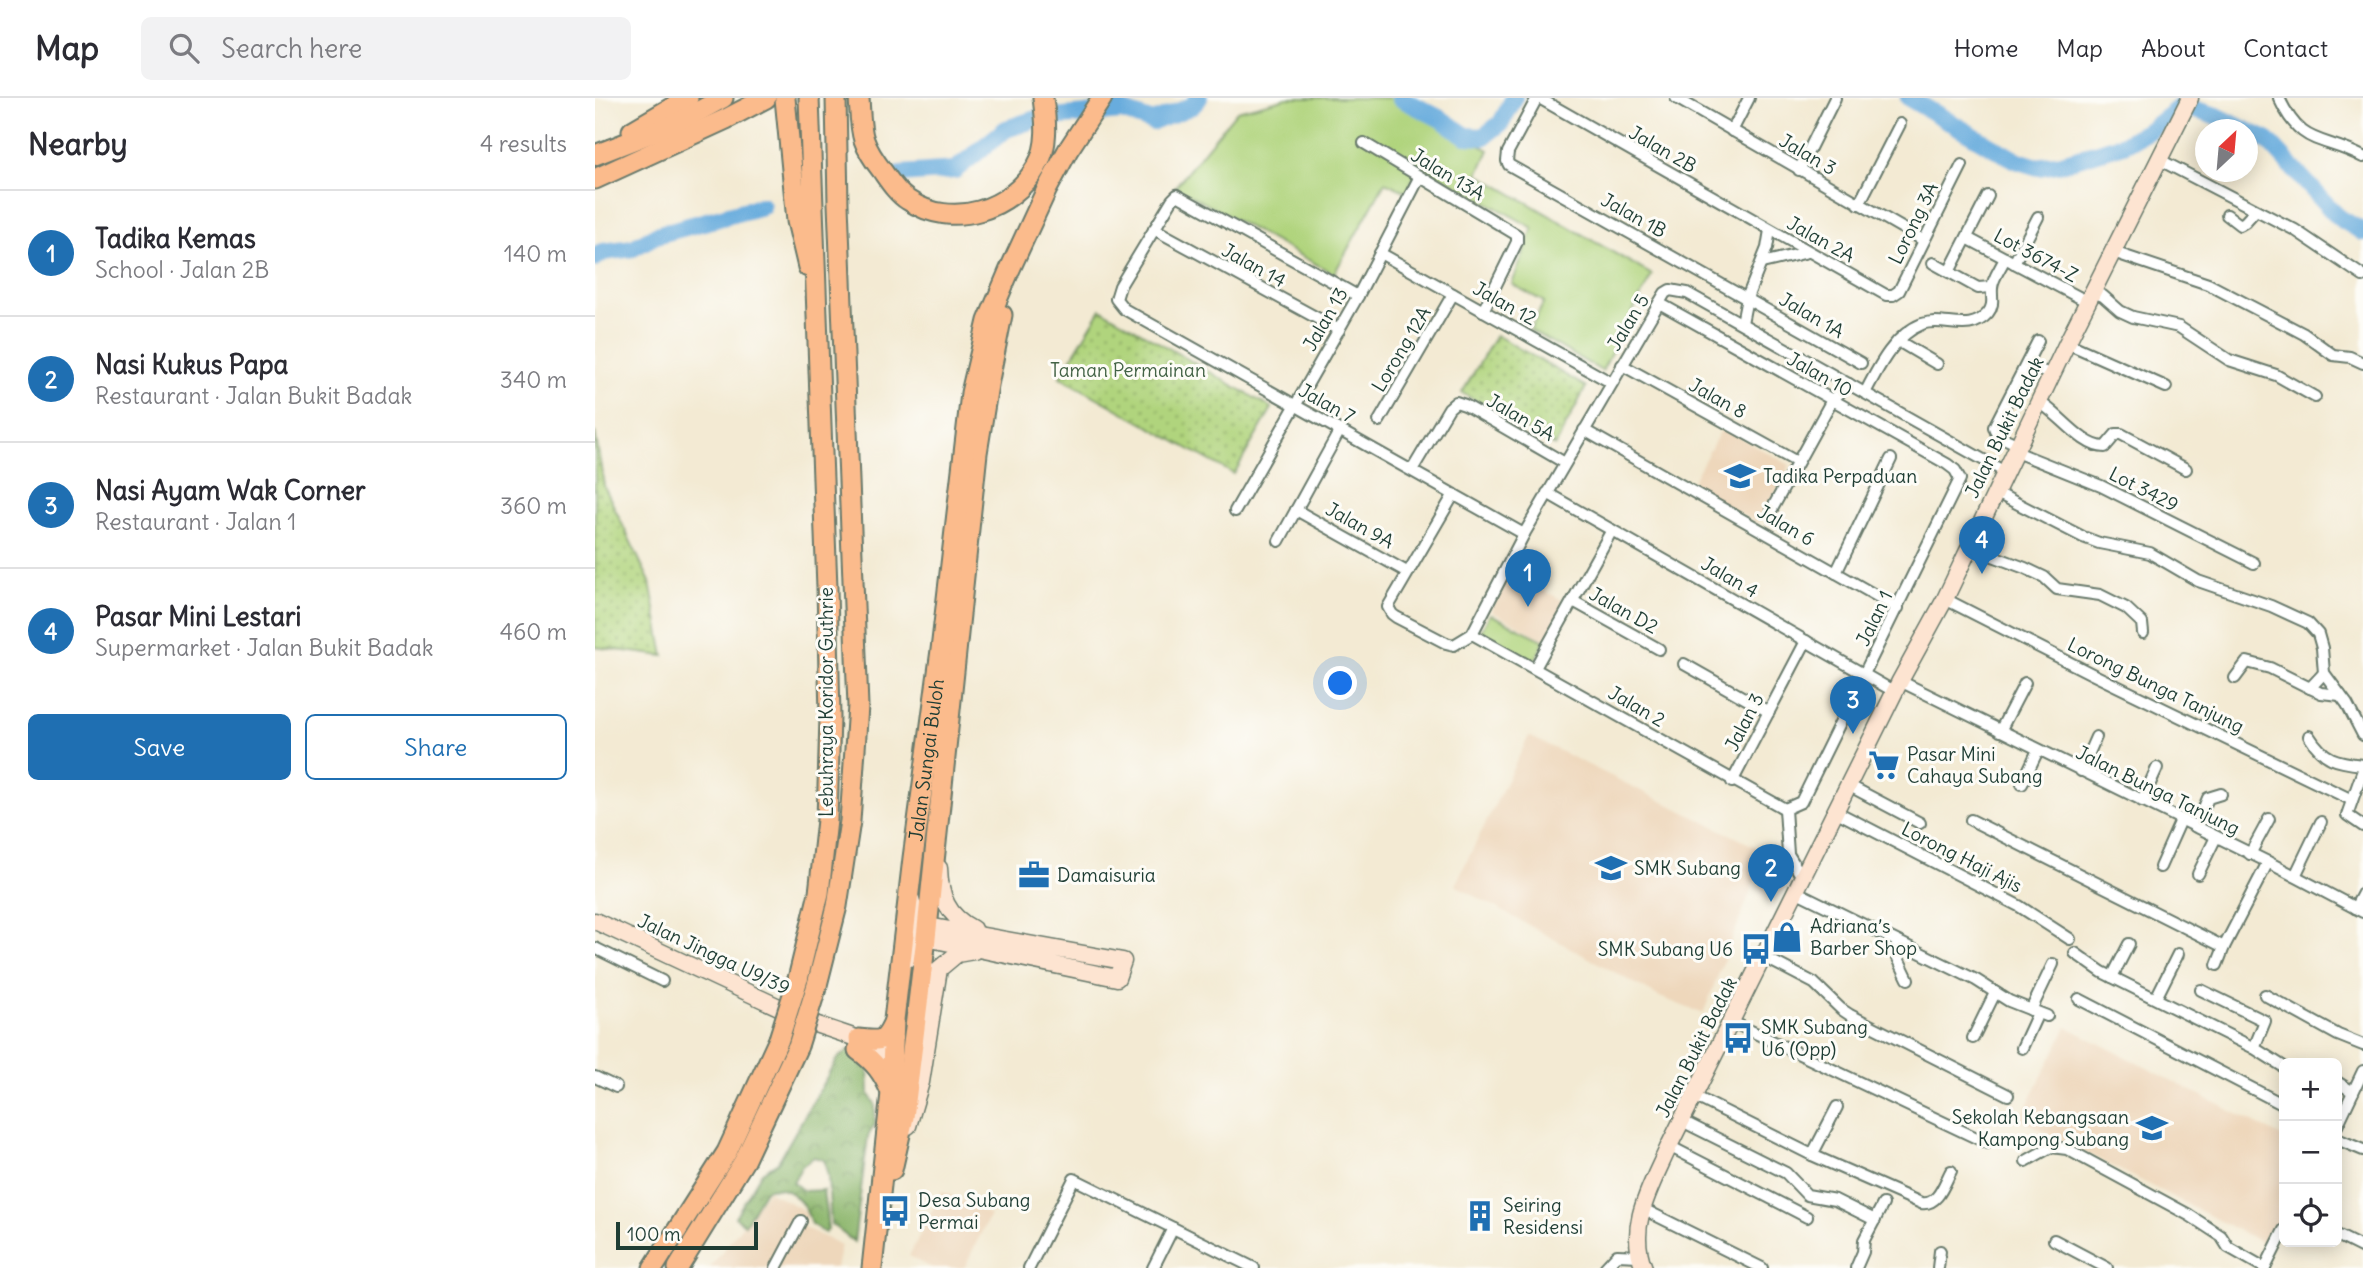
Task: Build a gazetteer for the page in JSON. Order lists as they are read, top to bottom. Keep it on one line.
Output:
{"streets":{"highway":["Lebuhraya Koridor Guthrie","Jalan Sungai Buloh"],"main road":["Jalan Bukit Badak","Jalan Jingga U9/39"],"street":["Jalan 2B","Jalan 3","Jalan 13A","Jalan 1B","Lorong 3A","Jalan 2A","Lot 3674-Z","Jalan 14","Jalan 12","Jalan 1A","Jalan 13","Jalan 5","Lorong 12A","Jalan 10","Jalan 8","Jalan 7","Jalan 5A","Lot 3429","Jalan 9A","Jalan 6","Jalan 4","Jalan D2","Jalan 1","Lorong Bunga Tanjung","Jalan 2","Jalan Bunga Tanjung","Lorong Haji Ajis"]},"crossings":[["Jalan 2B","Jalan 1B"],["Jalan 2B","Jalan 2A"],["Jalan 3","Lorong 3A"],["Jalan 3","Jalan 4"],["Jalan 3","Jalan 2"],["Jalan 13A","Jalan 12"],["Jalan 13A","Jalan 13"],["Jalan 1B","Jalan 1A"],["Lorong 3A","Jalan 2A"],["Lot 3674-Z","Jalan Bukit Badak"],["Jalan 14","Jalan 13"],["Jalan 14","Jalan 7"],["Jalan 12","Jalan 13"],["Jalan 12","Jalan 5"],["Jalan 12","Lorong 12A"],["Jalan 13","Jalan 7"],["Jalan 5","Jalan 10"],["Jalan 5","Jalan 8"],["Jalan 5","Jalan 7"],["Jalan 5","Jalan 5A"],["Jalan 5","Jalan Bukit Badak"],["Jalan 5","Jalan 6"],["Jalan 5","Jalan 4"],["Jalan 5","Jalan 2"],["Jalan 10","Jalan 1"],["Jalan 7","Jalan 5A"],["Jalan Bukit Badak","Lot 3429"],["Jalan Bukit Badak","Jalan 4"],["Jalan Bukit Badak","Lorong Bunga Tanjung"],["Jalan Bukit Badak","Jalan Bunga Tanjung"],["Jalan Bukit Badak","Lorong Haji Ajis"],["Jalan 6","Jalan 1"],["Jalan 4","Jalan 1"],["Jalan 4","Jalan Bunga Tanjung"],["Jalan 1","Jalan 2"],["Jalan Sungai Buloh","Jalan Jingga U9/39"]],"parks":["Taman Permainan"],"places":{"school or university":["Tadika Perpaduan","SMK Subang","Sekolah Kebangsaan Kampong Subang"],"supermarket":["Pasar Mini Cahaya Subang"],"office":["Damaisuria"],"shop":["Adriana’s Barber Shop"],"bus stop":["SMK Subang U6","SMK Subang U6 (Opp)","Desa Subang Permai"],"building":["Seiring Residensi"]},"scale_bar":"100 m","north":"top right","page":{"header":"Map","search":"Search here","nav":["Home","Map","About","Contact"],"heading":["Nearby","4 results"],"list":[{"mark":"1","name":"Tadika Kemas","note":"School · Jalan 2B","value":"140 m"},{"mark":"2","name":"Nasi Kukus Papa","note":"Restaurant · Jalan Bukit Badak","value":"340 m"},{"mark":"3","name":"Nasi Ayam Wak Corner","note":"Restaurant · Jalan 1","value":"360 m"},{"mark":"4","name":"Pasar Mini Lestari","note":"Supermarket · Jalan Bukit Badak","value":"460 m"}],"pins":["4","1","3","2"],"buttons":["Save","Share"],"map_buttons":["+","−"],"scale":"100 m"}}
